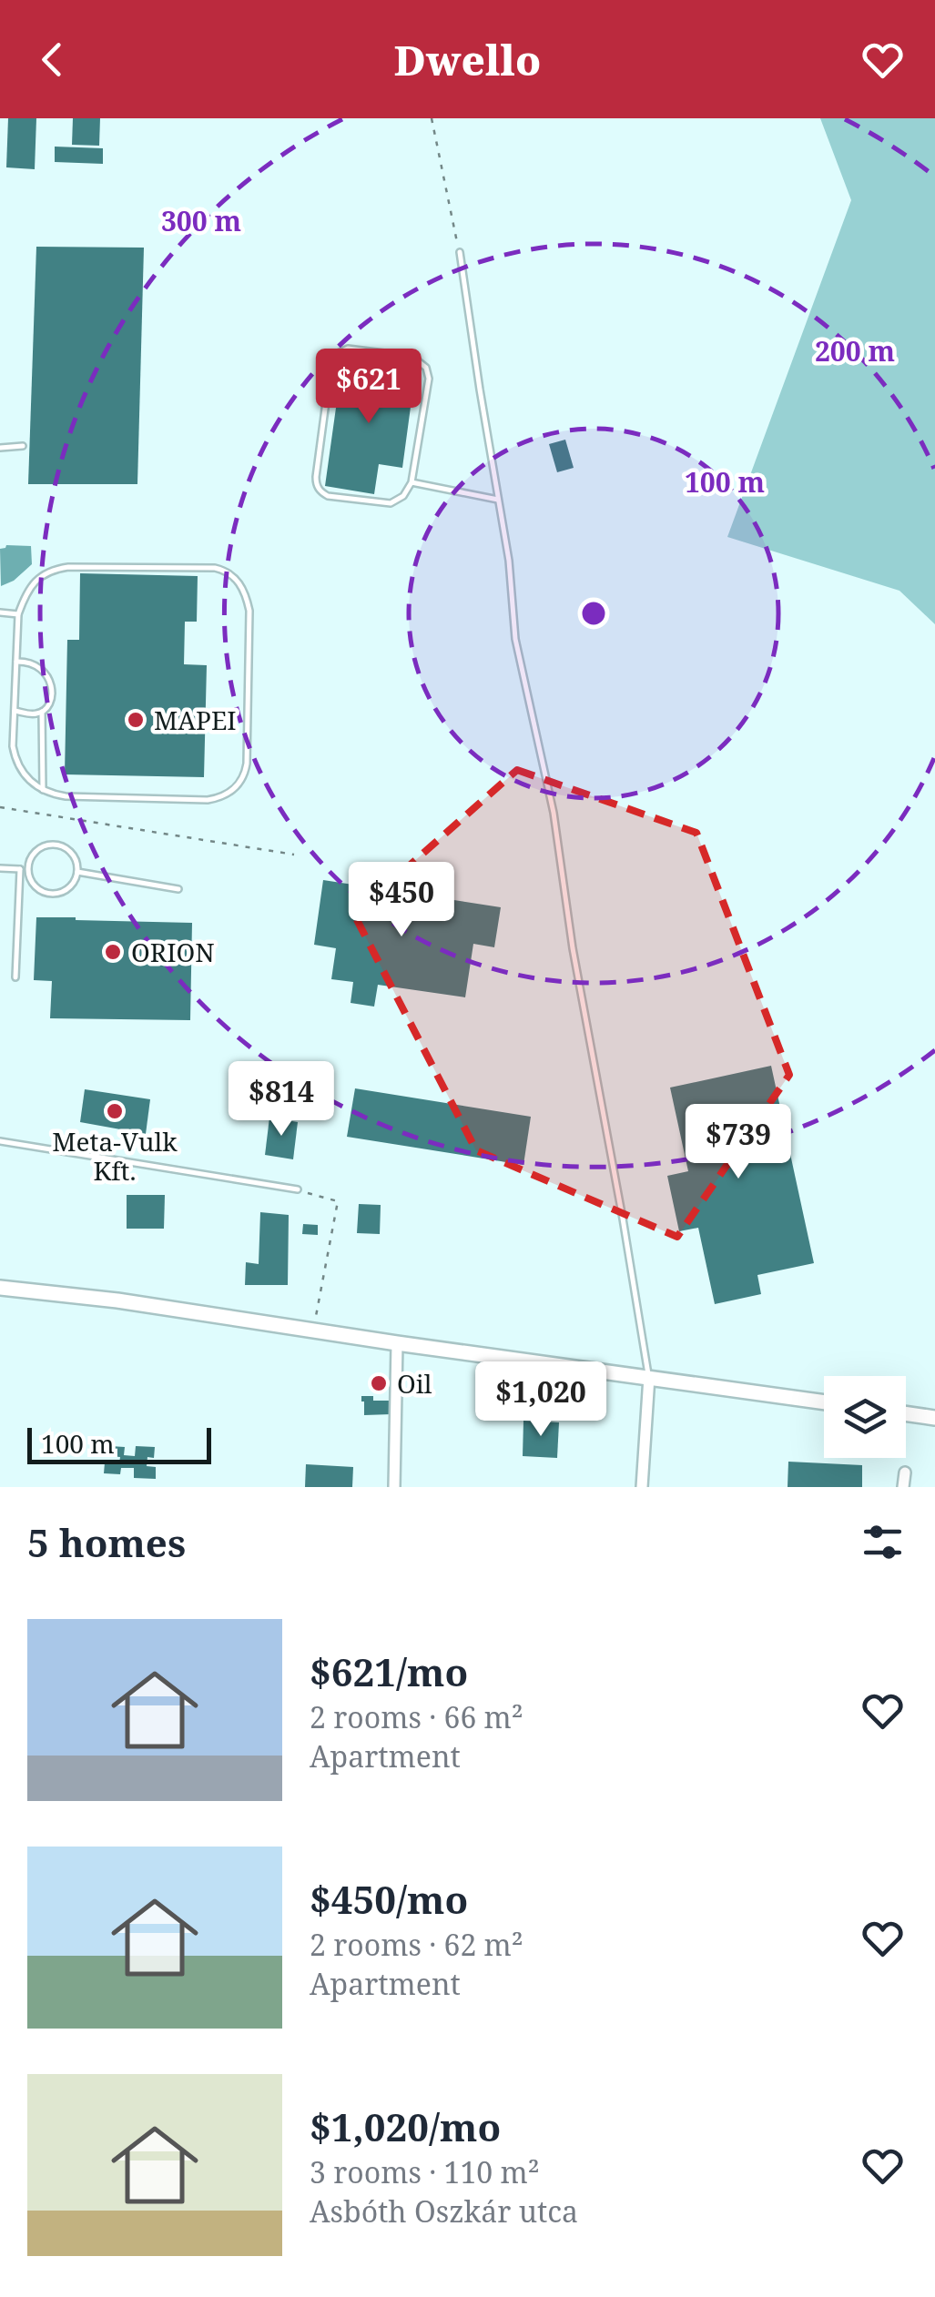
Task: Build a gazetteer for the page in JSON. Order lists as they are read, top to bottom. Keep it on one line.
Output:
{"places":["MAPEI","ORION","Meta-Vulk Kft.","Oil"],"scale_bar":"100 m","page":{"header":"Dwello","price":["$621","$450","$814","$739","$1,020"],"scale":"100 m","heading":"5 homes","list":[{"name":"$621/mo","note":"2 rooms · 66 m² · Apartment"},{"name":"$450/mo","note":"2 rooms · 62 m² · Apartment"},{"name":"$1,020/mo","note":"3 rooms · 110 m² · Asbóth Oszkár utca"}]},"rings":["300 m","200 m","100 m"]}
